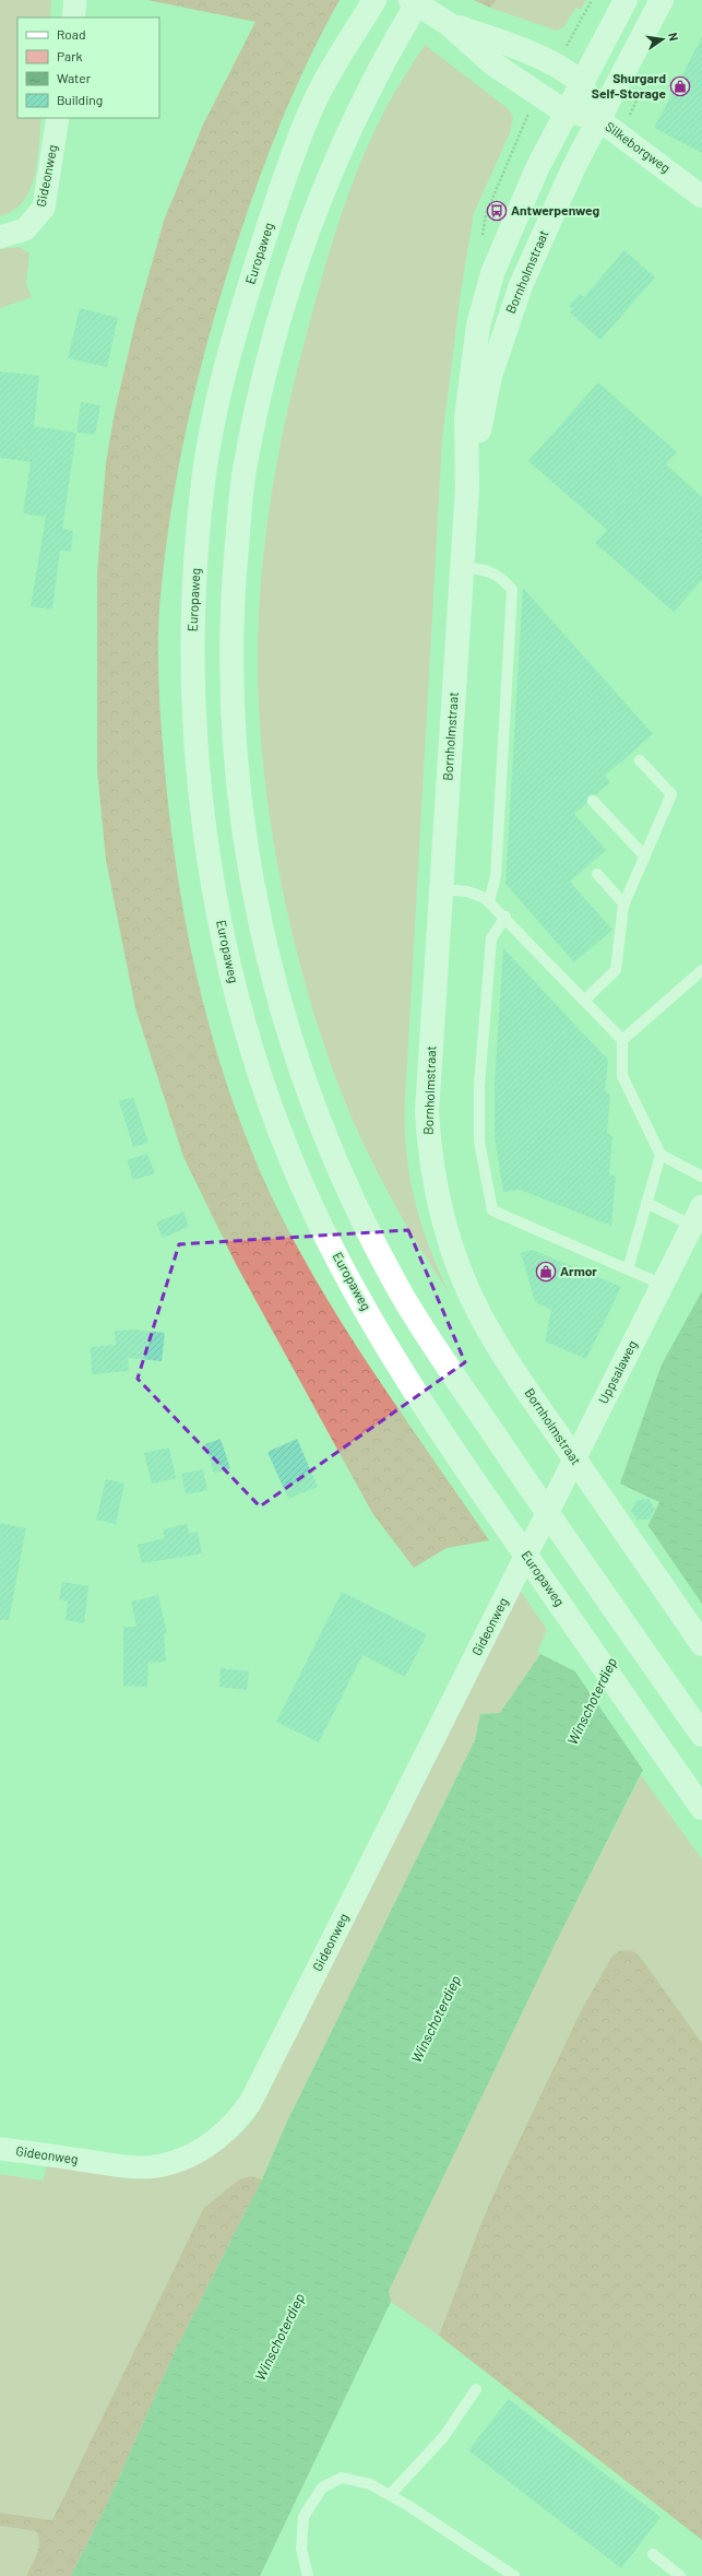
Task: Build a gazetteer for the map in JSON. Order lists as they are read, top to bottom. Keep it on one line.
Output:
{"streets":{"main road":["Silkeborgweg","Europaweg","Bornholmstraat"],"street":["Gideonweg","Uppsalaweg"]},"crossings":[["Silkeborgweg","Bornholmstraat"],["Gideonweg","Uppsalaweg"]],"water":["Winschoterdiep"],"places":{"shop":["Shurgard Self-Storage","Armor"],"bus stop":["Antwerpenweg"]},"legend":["Road","Park","Water","Building"],"north":"right"}
